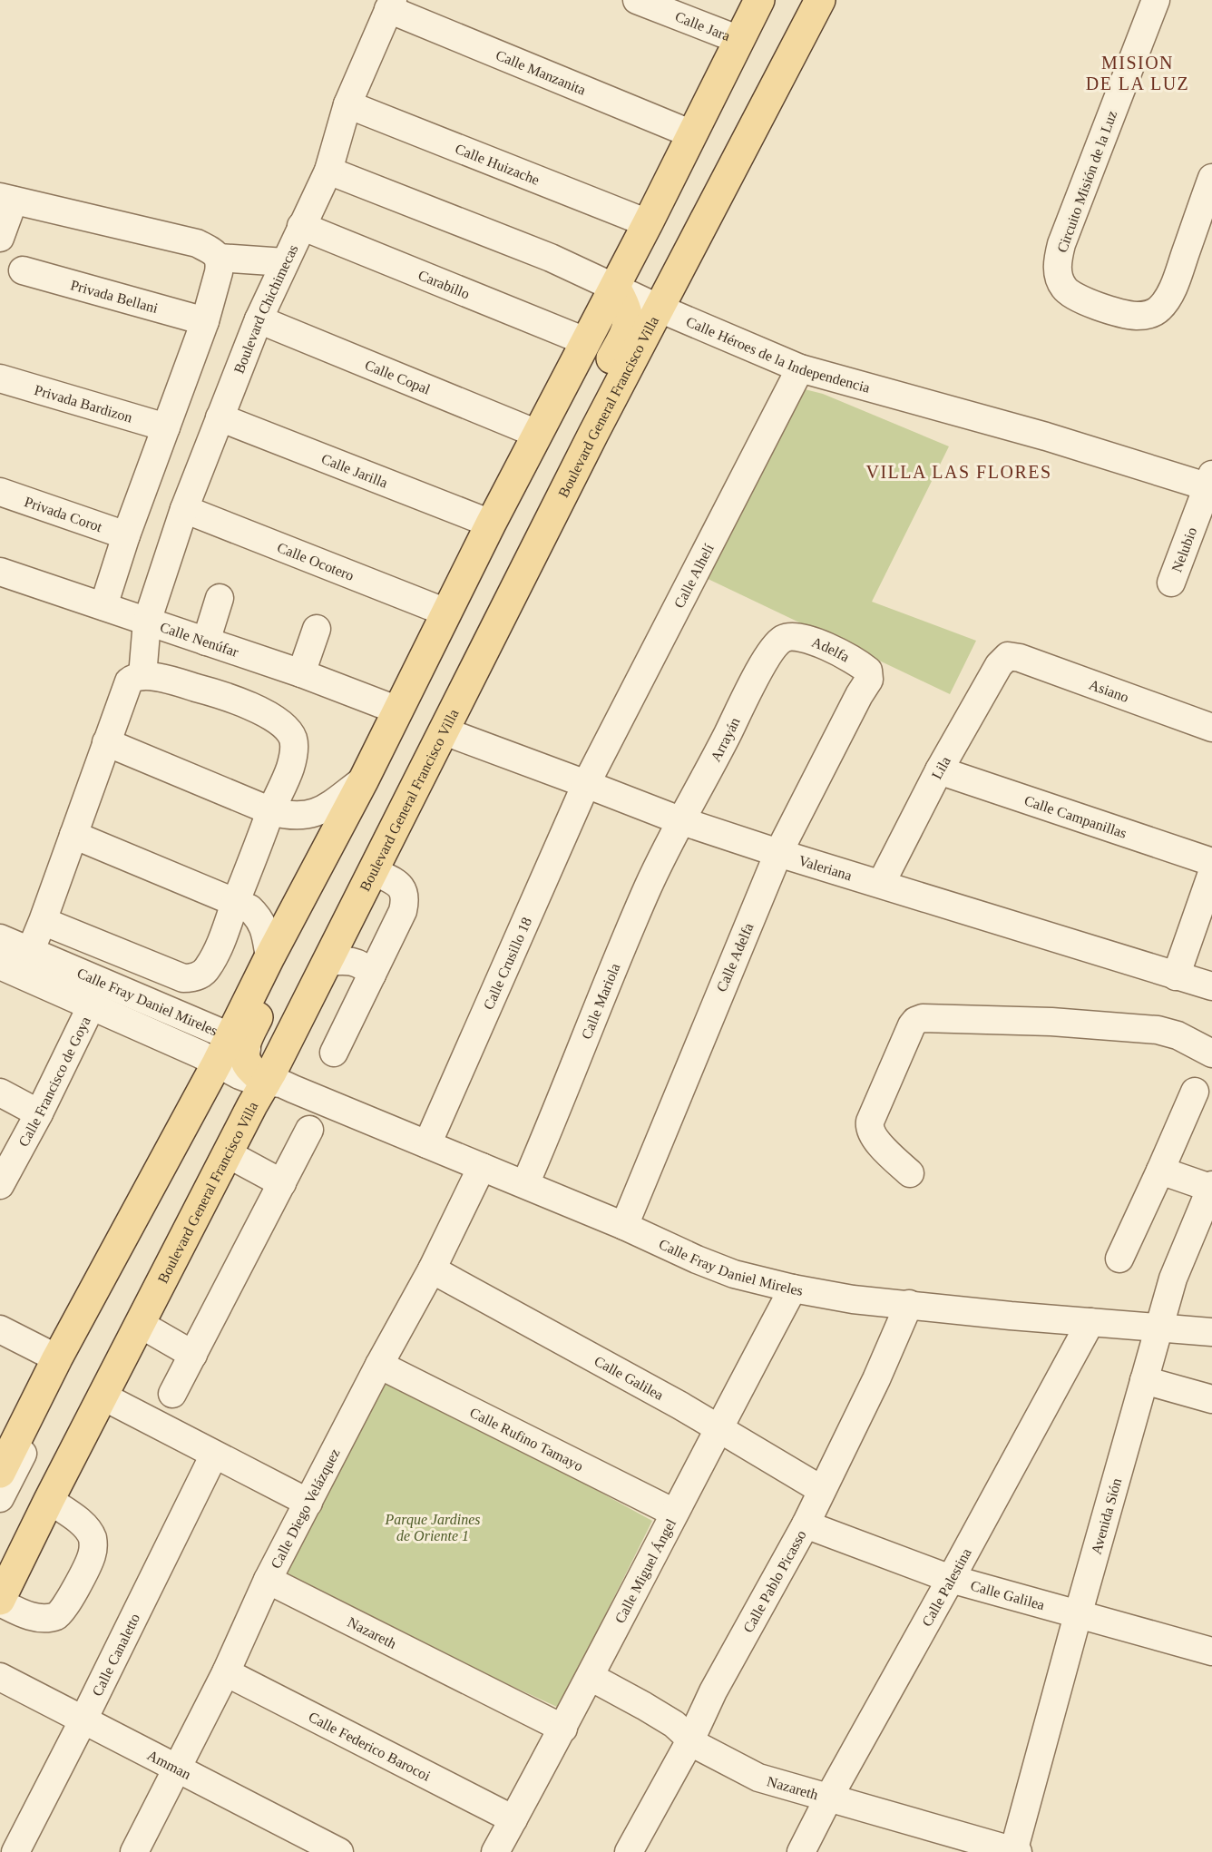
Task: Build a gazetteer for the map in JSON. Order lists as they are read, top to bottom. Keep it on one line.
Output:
{"streets":{"main road":["Boulevard General Francisco Villa"],"street":["Calle Jara","Calle Manzanita","Calle Huizache","Circuito Misión de la Luz","Carabillo","Privada Bellani","Boulevard Chichimecas","Calle Héroes de la Independencia","Calle Copal","Privada Bardizon","Calle Jarilla","Privada Corot","Nelubio","Calle Ocotero","Calle Alhelí","Calle Nenúfar","Adelfa","Asiano","Arrayán","Lila","Calle Campanillas","Valeriana","Calle Adelfa","Calle Crusillo 18","Calle Fray Daniel Mireles","Calle Mariola","Calle Francisco de Goya","Calle Galilea","Calle Rufino Tamayo","Calle Diego Velázquez","Avenida Sión","Calle Miguel Ángel","Calle Pablo Picasso","Calle Palestina","Nazareth","Calle Canaletto","Calle Federico Barocoi","Amman"]},"crossings":[["Calle Jara","Boulevard General Francisco Villa"],["Calle Manzanita","Boulevard Chichimecas"],["Calle Manzanita","Boulevard General Francisco Villa"],["Calle Huizache","Boulevard Chichimecas"],["Calle Huizache","Boulevard General Francisco Villa"],["Carabillo","Boulevard Chichimecas"],["Carabillo","Boulevard General Francisco Villa"],["Boulevard Chichimecas","Calle Héroes de la Independencia"],["Boulevard Chichimecas","Calle Copal"],["Boulevard Chichimecas","Calle Jarilla"],["Boulevard Chichimecas","Calle Ocotero"],["Boulevard Chichimecas","Calle Nenúfar"],["Calle Héroes de la Independencia","Boulevard General Francisco Villa"],["Calle Héroes de la Independencia","Nelubio"],["Calle Héroes de la Independencia","Calle Alhelí"],["Calle Copal","Boulevard General Francisco Villa"],["Boulevard General Francisco Villa","Calle Jarilla"],["Boulevard General Francisco Villa","Calle Ocotero"],["Boulevard General Francisco Villa","Calle Nenúfar"],["Boulevard General Francisco Villa","Valeriana"],["Boulevard General Francisco Villa","Calle Fray Daniel Mireles"],["Calle Alhelí","Valeriana"],["Calle Alhelí","Calle Crusillo 18"],["Adelfa","Arrayán"],["Adelfa","Calle Adelfa"],["Asiano","Lila"],["Arrayán","Valeriana"],["Arrayán","Calle Mariola"],["Lila","Calle Campanillas"],["Lila","Valeriana"],["Valeriana","Calle Adelfa"],["Valeriana","Calle Crusillo 18"],["Valeriana","Calle Mariola"],["Calle Adelfa","Calle Fray Daniel Mireles"],["Calle Crusillo 18","Calle Fray Daniel Mireles"],["Calle Fray Daniel Mireles","Calle Mariola"],["Calle Fray Daniel Mireles","Calle Francisco de Goya"],["Calle Fray Daniel Mireles","Calle Diego Velázquez"],["Calle Fray Daniel Mireles","Avenida Sión"],["Calle Fray Daniel Mireles","Calle Miguel Ángel"],["Calle Fray Daniel Mireles","Calle Pablo Picasso"],["Calle Fray Daniel Mireles","Calle Palestina"],["Calle Galilea","Calle Diego Velázquez"],["Calle Galilea","Avenida Sión"],["Calle Galilea","Calle Miguel Ángel"],["Calle Galilea","Calle Pablo Picasso"],["Calle Galilea","Calle Palestina"],["Calle Rufino Tamayo","Calle Diego Velázquez"],["Calle Rufino Tamayo","Calle Miguel Ángel"],["Calle Diego Velázquez","Nazareth"],["Calle Diego Velázquez","Calle Federico Barocoi"],["Calle Diego Velázquez","Amman"],["Avenida Sión","Nazareth"],["Calle Miguel Ángel","Nazareth"],["Calle Miguel Ángel","Calle Federico Barocoi"],["Calle Pablo Picasso","Nazareth"],["Calle Palestina","Nazareth"],["Calle Canaletto","Amman"]],"districts":["MISION DE LA LUZ","VILLA LAS FLORES"],"parks":["Parque Jardines de Oriente 1"]}
